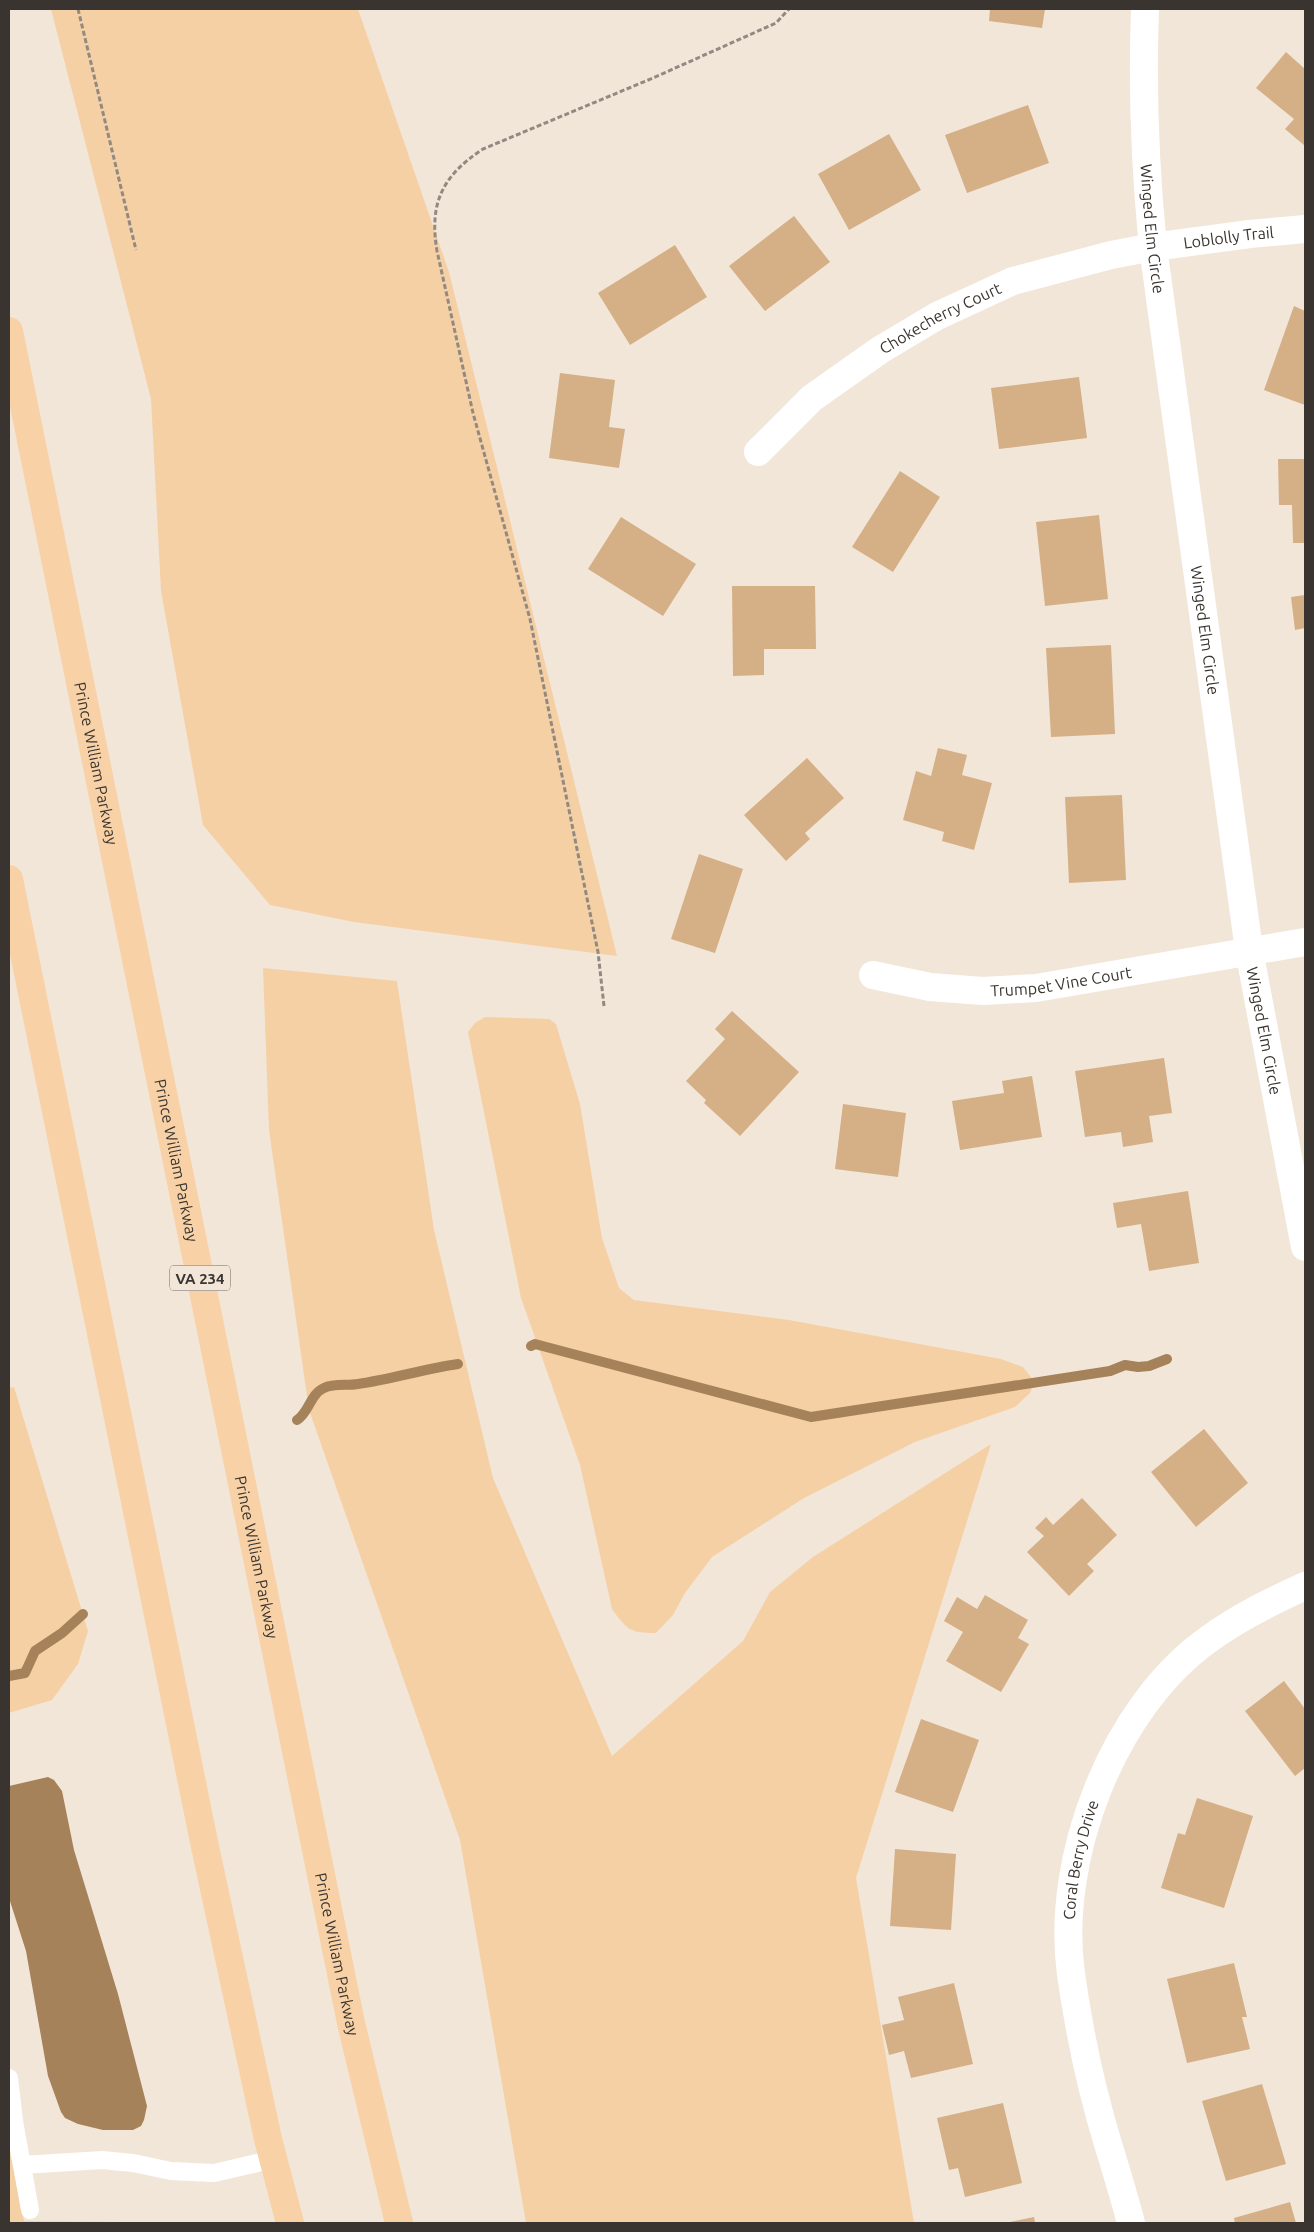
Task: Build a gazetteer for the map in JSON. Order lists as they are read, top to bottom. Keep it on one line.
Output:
{"streets":{"highway":["Prince William Parkway","VA 234"],"street":["Winged Elm Circle","Loblolly Trail","Chokecherry Court","Trumpet Vine Court","Coral Berry Drive"]},"crossings":[["Winged Elm Circle","Loblolly Trail"],["Winged Elm Circle","Chokecherry Court"],["Winged Elm Circle","Trumpet Vine Court"],["Loblolly Trail","Chokecherry Court"]]}
